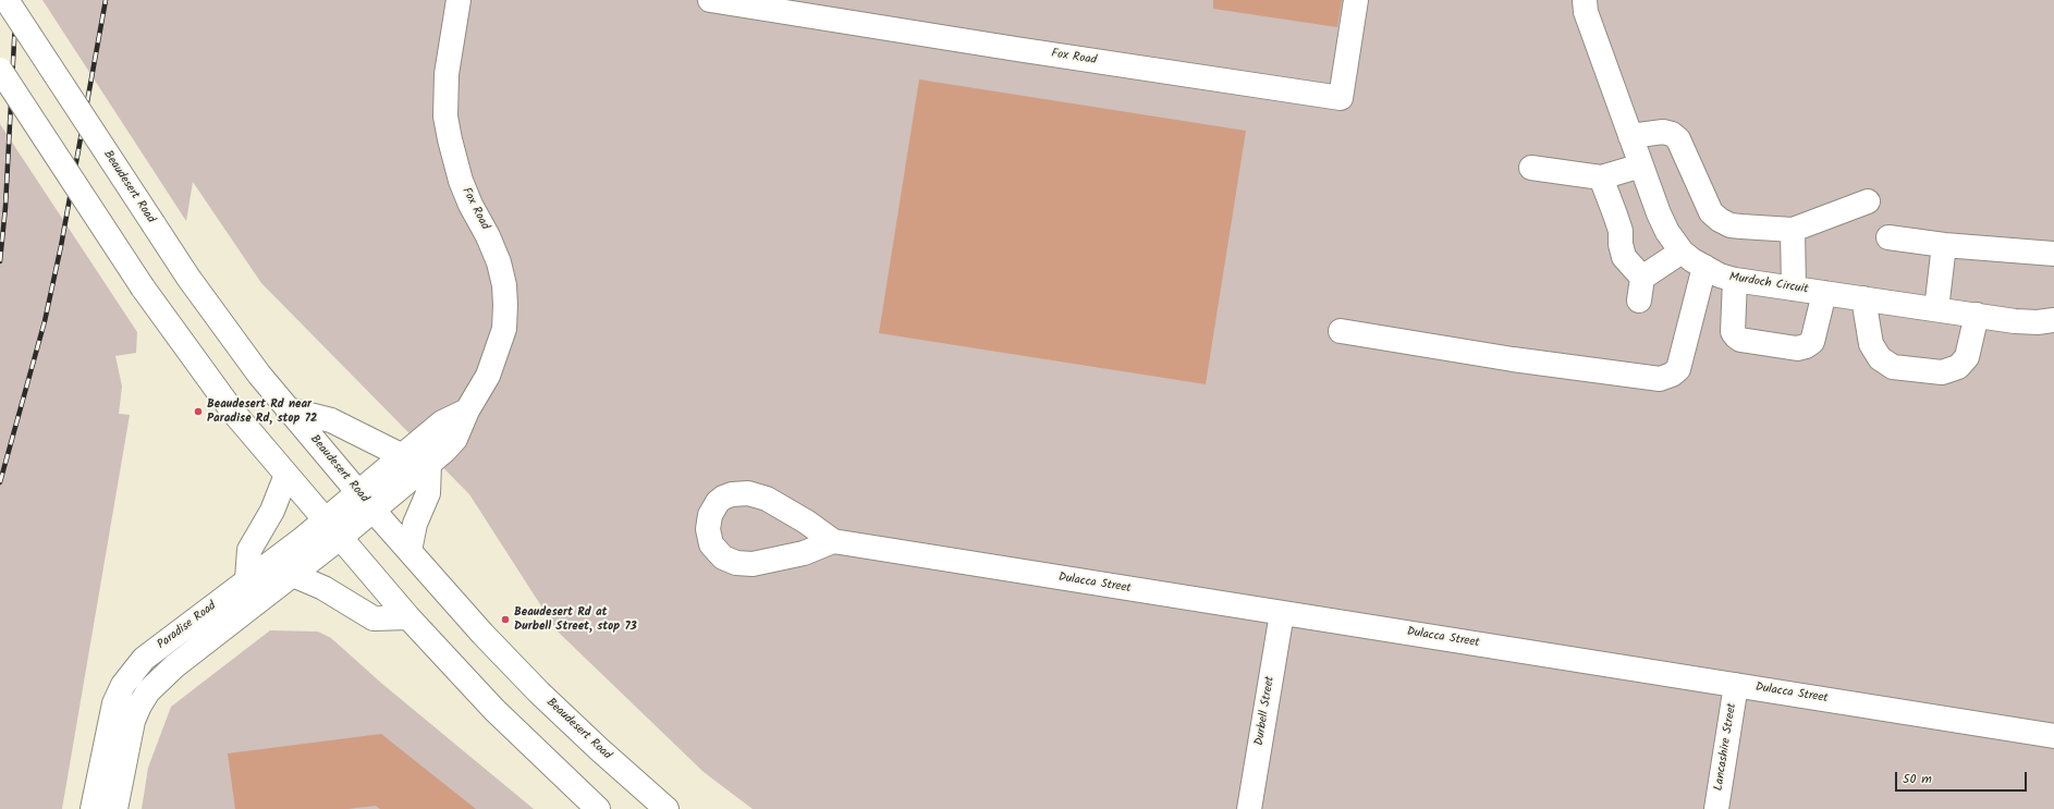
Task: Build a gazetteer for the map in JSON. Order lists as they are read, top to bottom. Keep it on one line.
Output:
{"streets":{"main road":["Fox Road","Beaudesert Road","Murdoch Circuit","Dulacca Street","Paradise Road","Durbell Street","Lancashire Street"]},"crossings":[["Fox Road","Beaudesert Road"],["Fox Road","Paradise Road"],["Beaudesert Road","Paradise Road"],["Dulacca Street","Durbell Street"],["Dulacca Street","Lancashire Street"]],"places":["Beaudesert Rd near Paradise Rd, stop 72","Beaudesert Rd at Durbell Street, stop 73"],"scale_bar":"50 m"}
